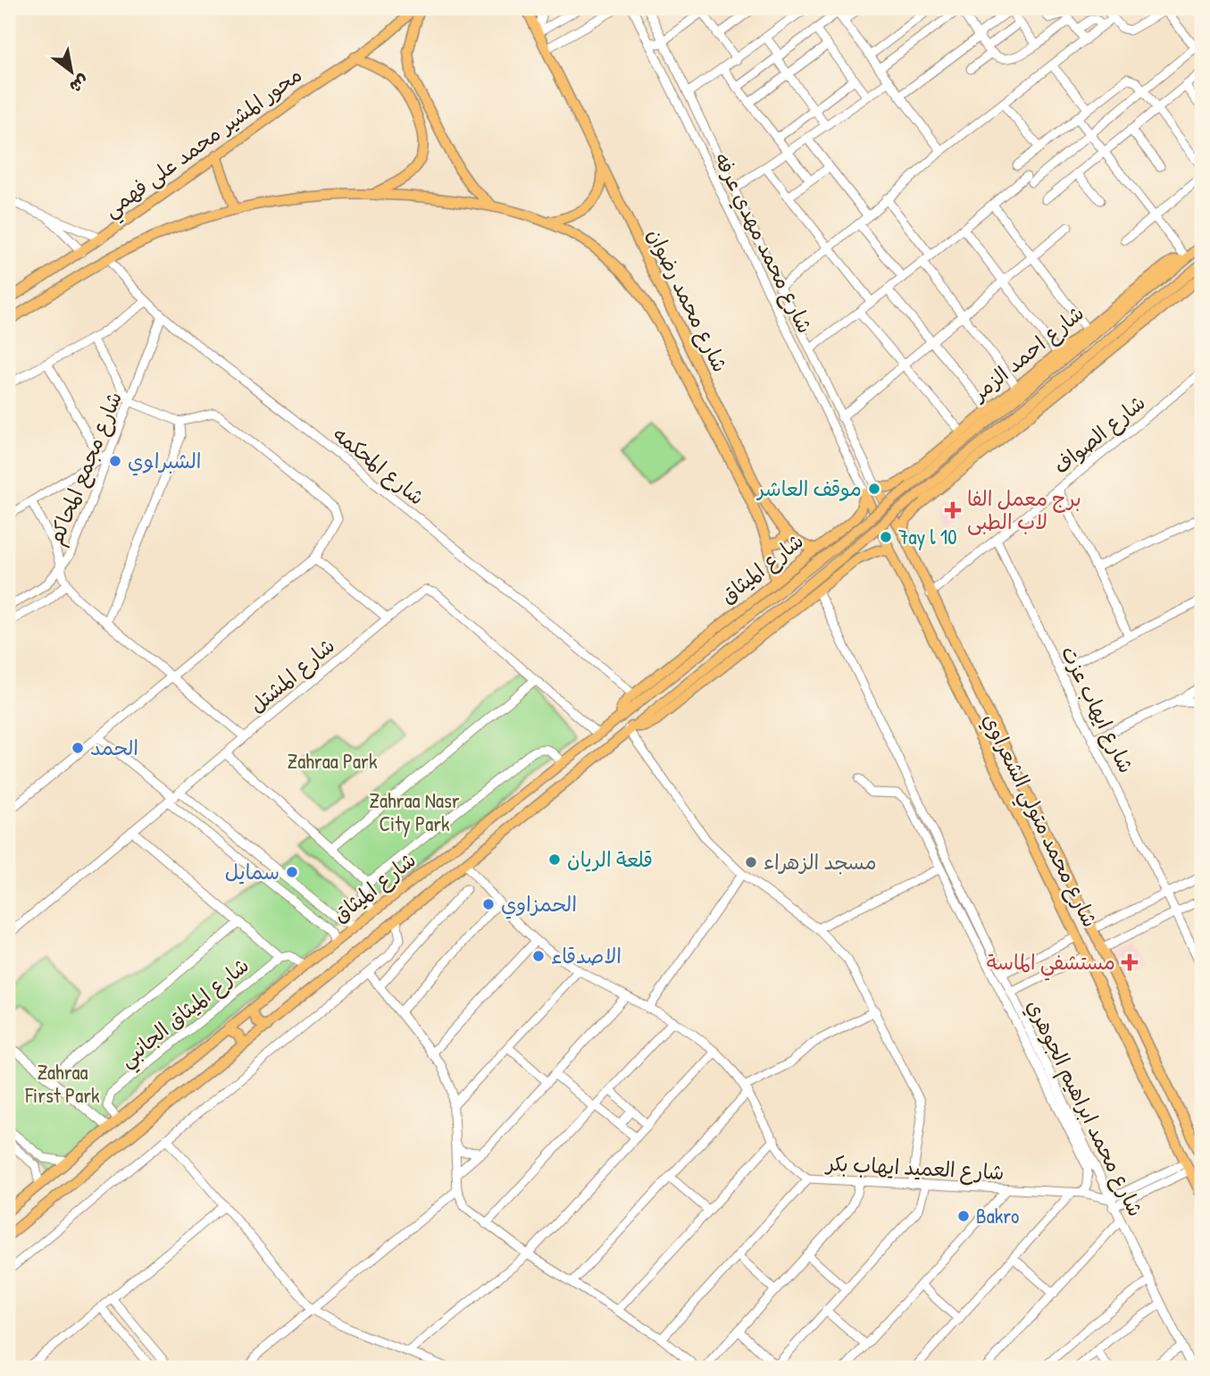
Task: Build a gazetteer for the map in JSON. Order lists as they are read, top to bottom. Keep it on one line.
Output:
{"streets":{"main road":["محور المشير محمد على فهمي","شارع محمد رضوان","شارع احمد الزمر","شارع الميثاق","شارع محمد متولي الشعراوي"],"street":["شارع محمد مهدي عرفه","شارع الصواف","شارع المحكمه","شارع مجمع المحاكم","شارع المشتل","شارع ايهاب عزت","شارع الميثاق الجانبي","شارع محمد ابراهيم الجوهري","شارع العميد ايهاب بكر"]},"crossings":[["محور المشير محمد على فهمي","شارع محمد رضوان"],["محور المشير محمد على فهمي","شارع المحكمه"],["شارع محمد مهدي عرفه","شارع احمد الزمر"],["شارع محمد مهدي عرفه","شارع الميثاق"],["شارع محمد مهدي عرفه","شارع محمد متولي الشعراوي"],["شارع محمد رضوان","شارع الميثاق"],["شارع احمد الزمر","شارع محمد متولي الشعراوي"],["شارع الصواف","شارع ايهاب عزت"],["شارع الصواف","شارع محمد متولي الشعراوي"],["شارع المحكمه","شارع مجمع المحاكم"],["شارع المحكمه","شارع الميثاق"],["شارع الميثاق","شارع المشتل"],["شارع الميثاق","شارع محمد متولي الشعراوي"],["شارع الميثاق","شارع الميثاق الجانبي"],["شارع الميثاق","شارع محمد ابراهيم الجوهري"],["شارع الميثاق","شارع العميد ايهاب بكر"],["شارع محمد ابراهيم الجوهري","شارع العميد ايهاب بكر"]],"parks":["Zahraa Park","Zahraa Nasr City Park","Zahraa First Park"],"places":{"other":["الشبراوي","موقف العاشر","7ay l 10","الحمد","قلعة الريان","مسجد الزهراء","سمايل","الحمزاوي","الاصدقاء","Bakro"],"health":["برج معمل الفا لاب الطبى","مستشفي الماسة"]},"north":"bottom right"}
